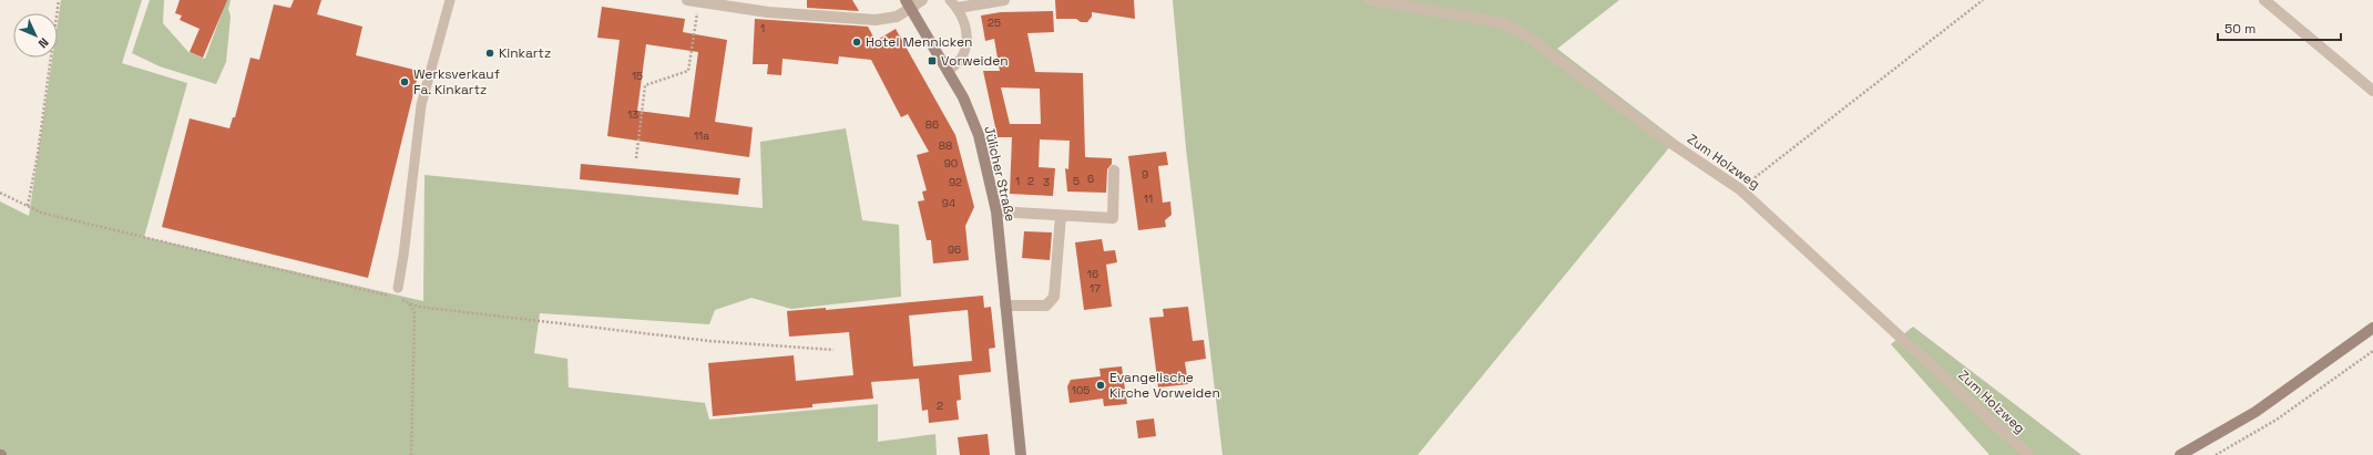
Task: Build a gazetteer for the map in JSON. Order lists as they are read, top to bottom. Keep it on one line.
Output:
{"streets":{"main road":["Jülicher Straße"],"street":["Zum Holzweg"]},"places":{"other":["Hotel Mennicken","Kinkartz","Werksverkauf Fa. Kinkartz","Evangelische Kirche Vorweiden"],"transit":["Vorweiden"]},"house_numbers":["25","1","15","13","86","11a","88","90","9","6","1","2","5","92","3","11","94","96","16","17","105","2"],"scale_bar":"50 m","north":"bottom right"}
